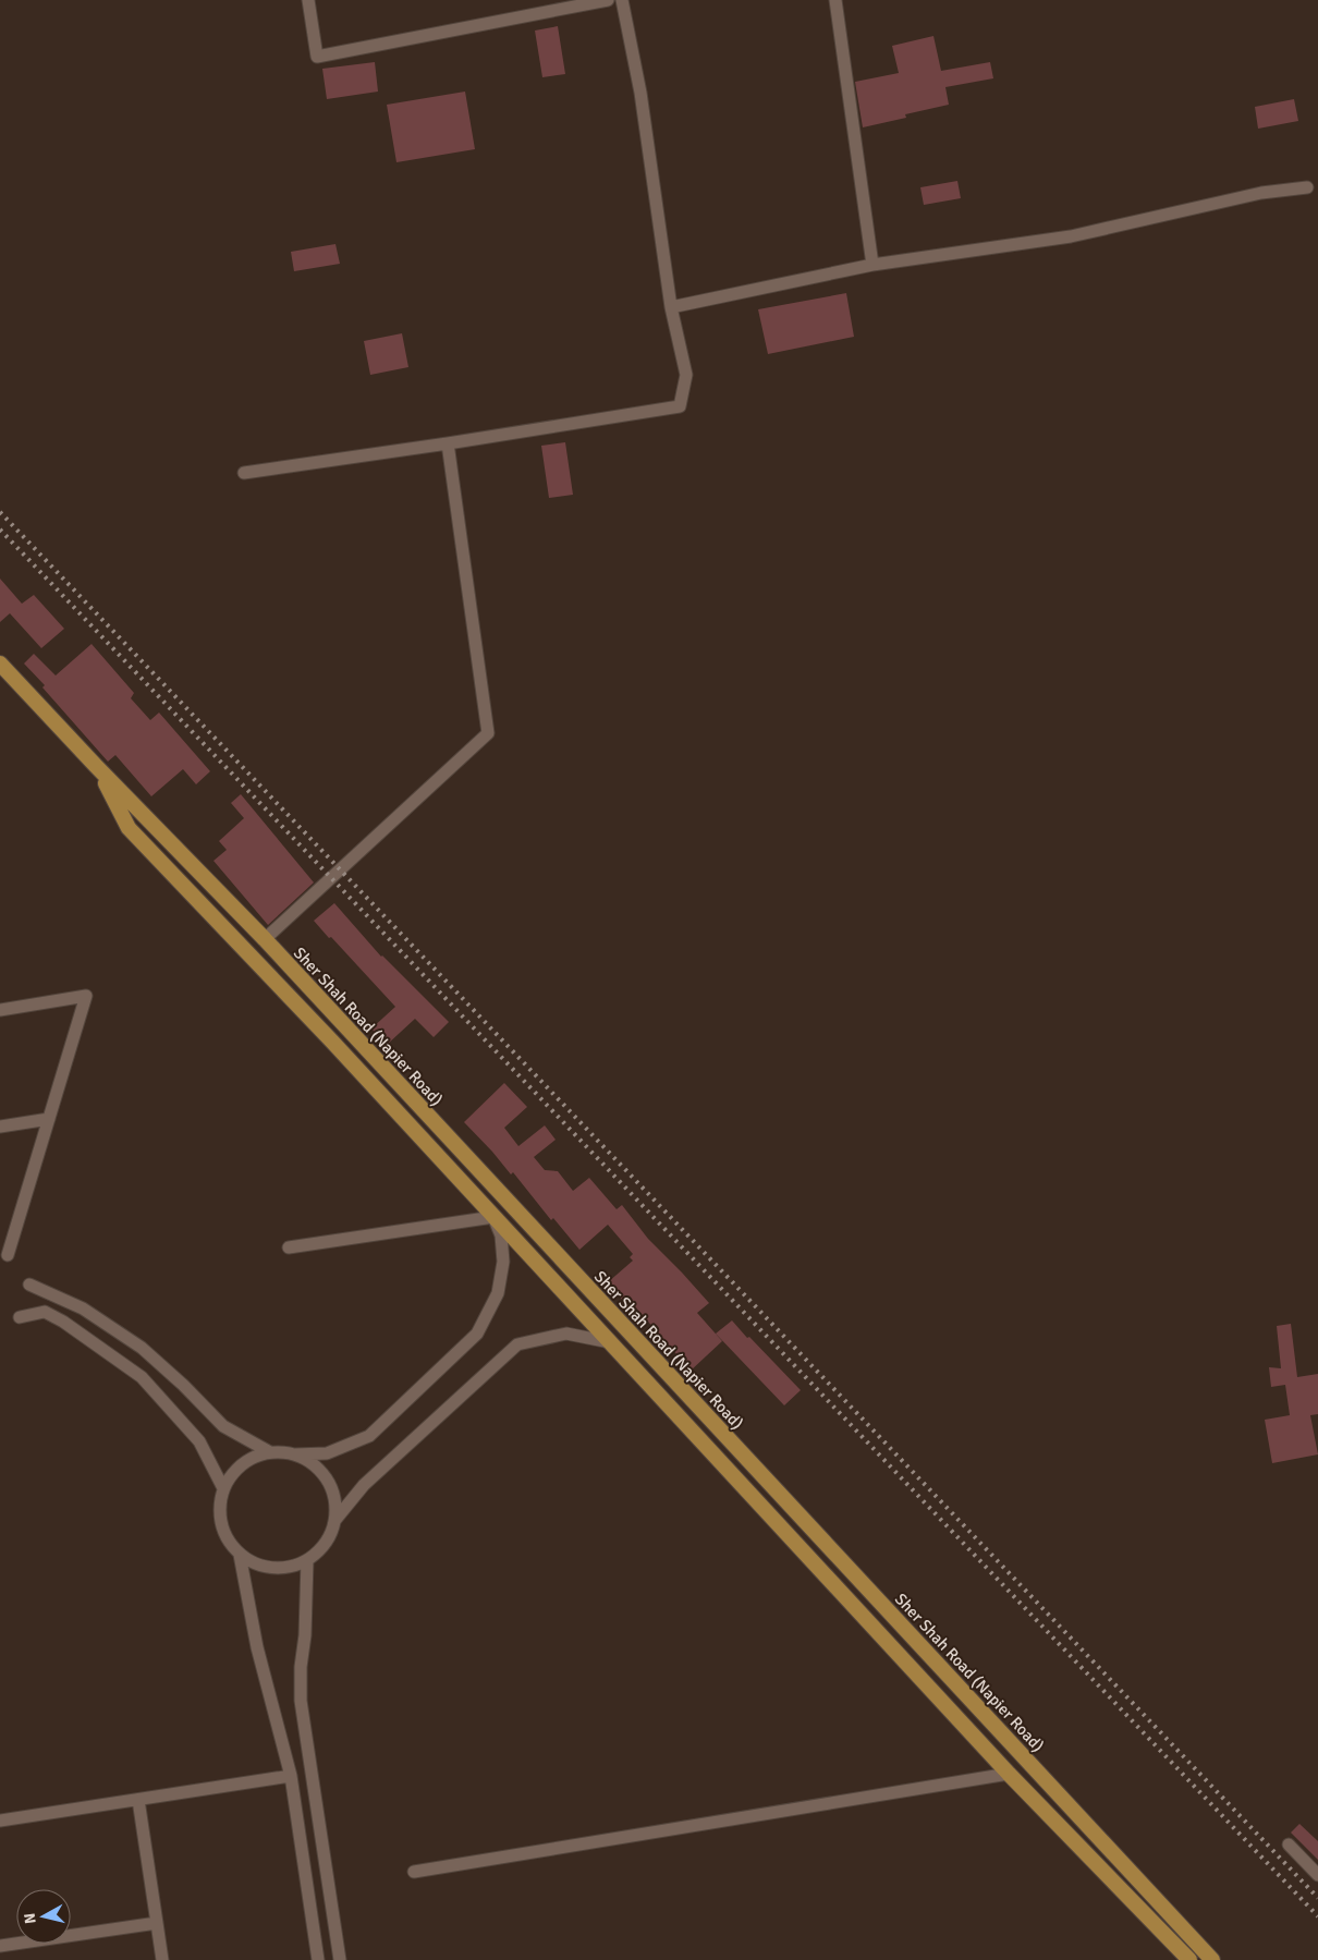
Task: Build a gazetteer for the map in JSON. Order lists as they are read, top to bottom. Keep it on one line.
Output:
{"streets":{"main road":["Sher Shah Road (Napier Road)"]},"north":"left"}
